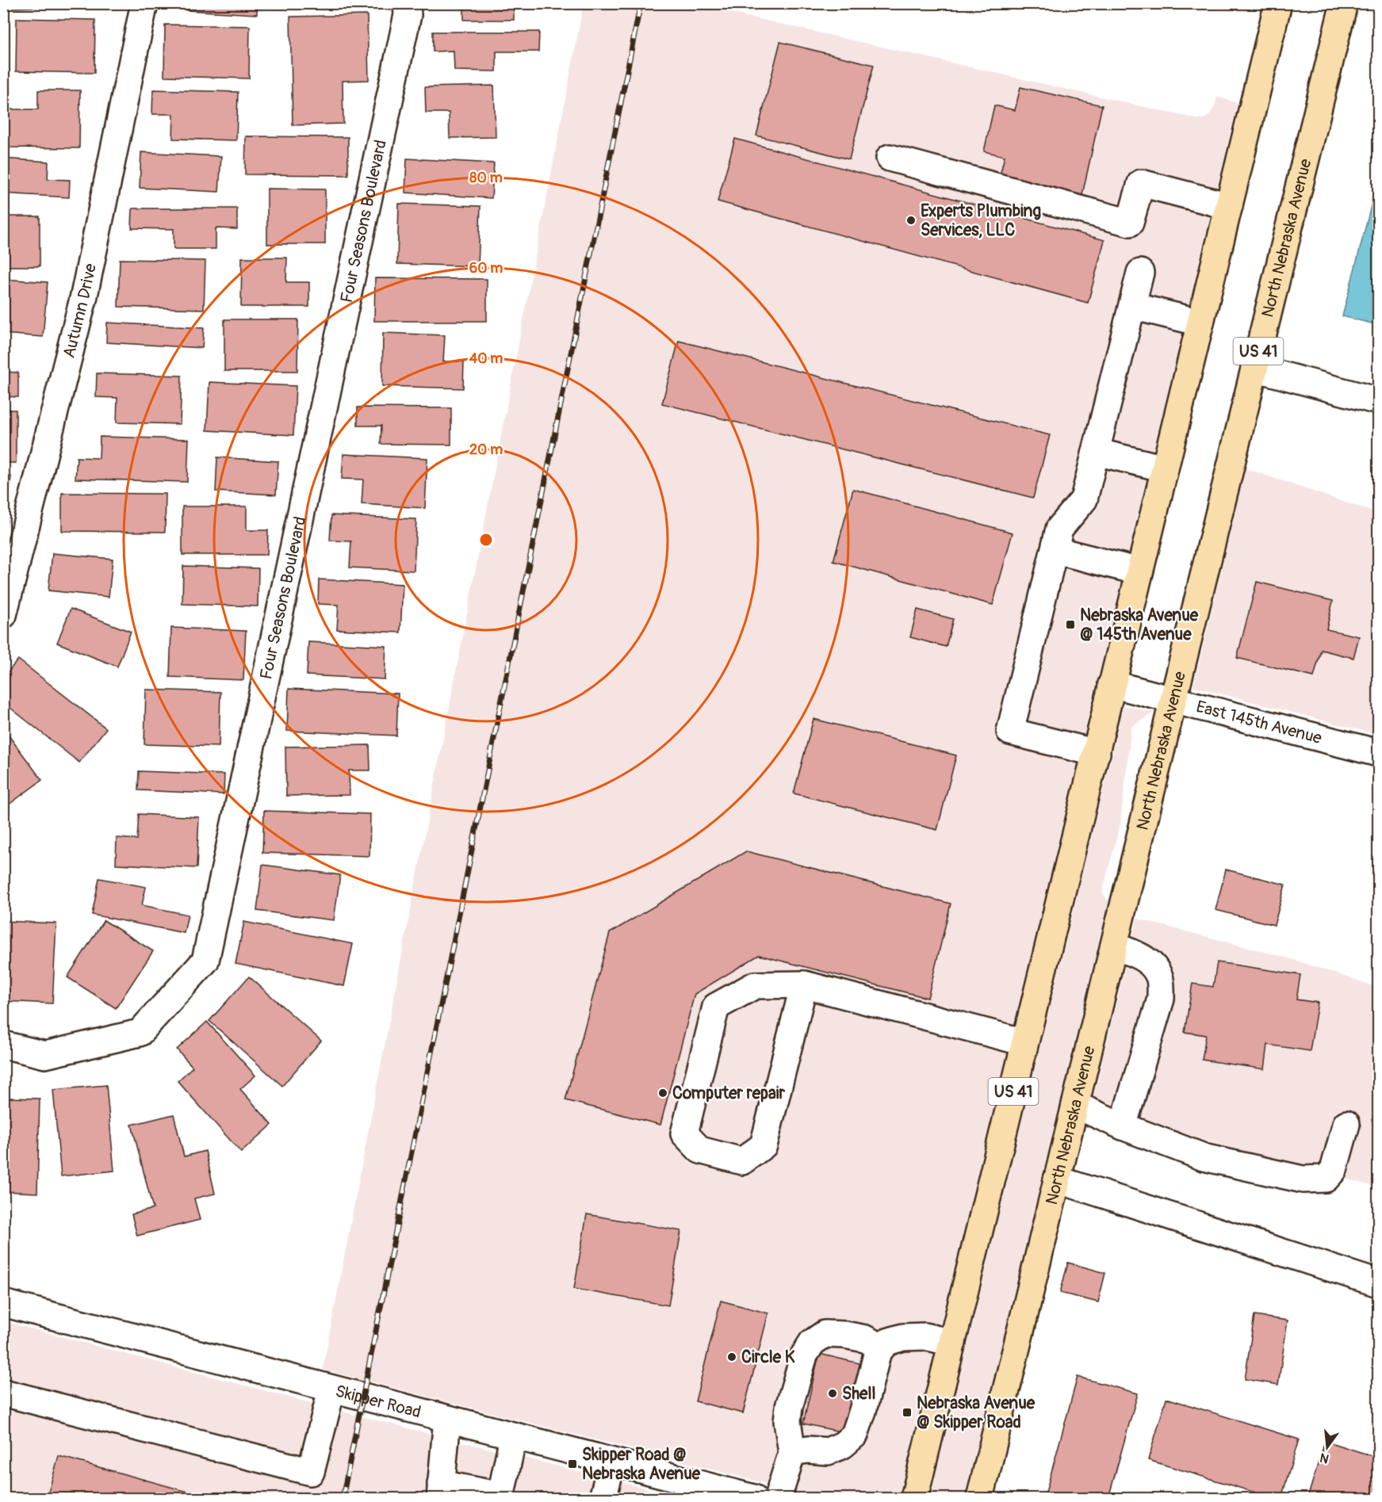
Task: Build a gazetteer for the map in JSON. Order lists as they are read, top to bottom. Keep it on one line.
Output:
{"streets":{"main road":["North Nebraska Avenue","US 41"],"street":["Four Seasons Boulevard","Autumn Drive","East 145th Avenue","Skipper Road"]},"crossings":[["North Nebraska Avenue","East 145th Avenue"],["US 41","East 145th Avenue"]],"places":{"other":["Experts Plumbing Services, LLC","Computer repair","Circle K","Shell"],"transit":["Nebraska Avenue @ 145th Avenue","Nebraska Avenue @ Skipper Road","Skipper Road @ Nebraska Avenue"]},"north":"bottom","rings":["80 m","60 m","40 m","20 m"]}
